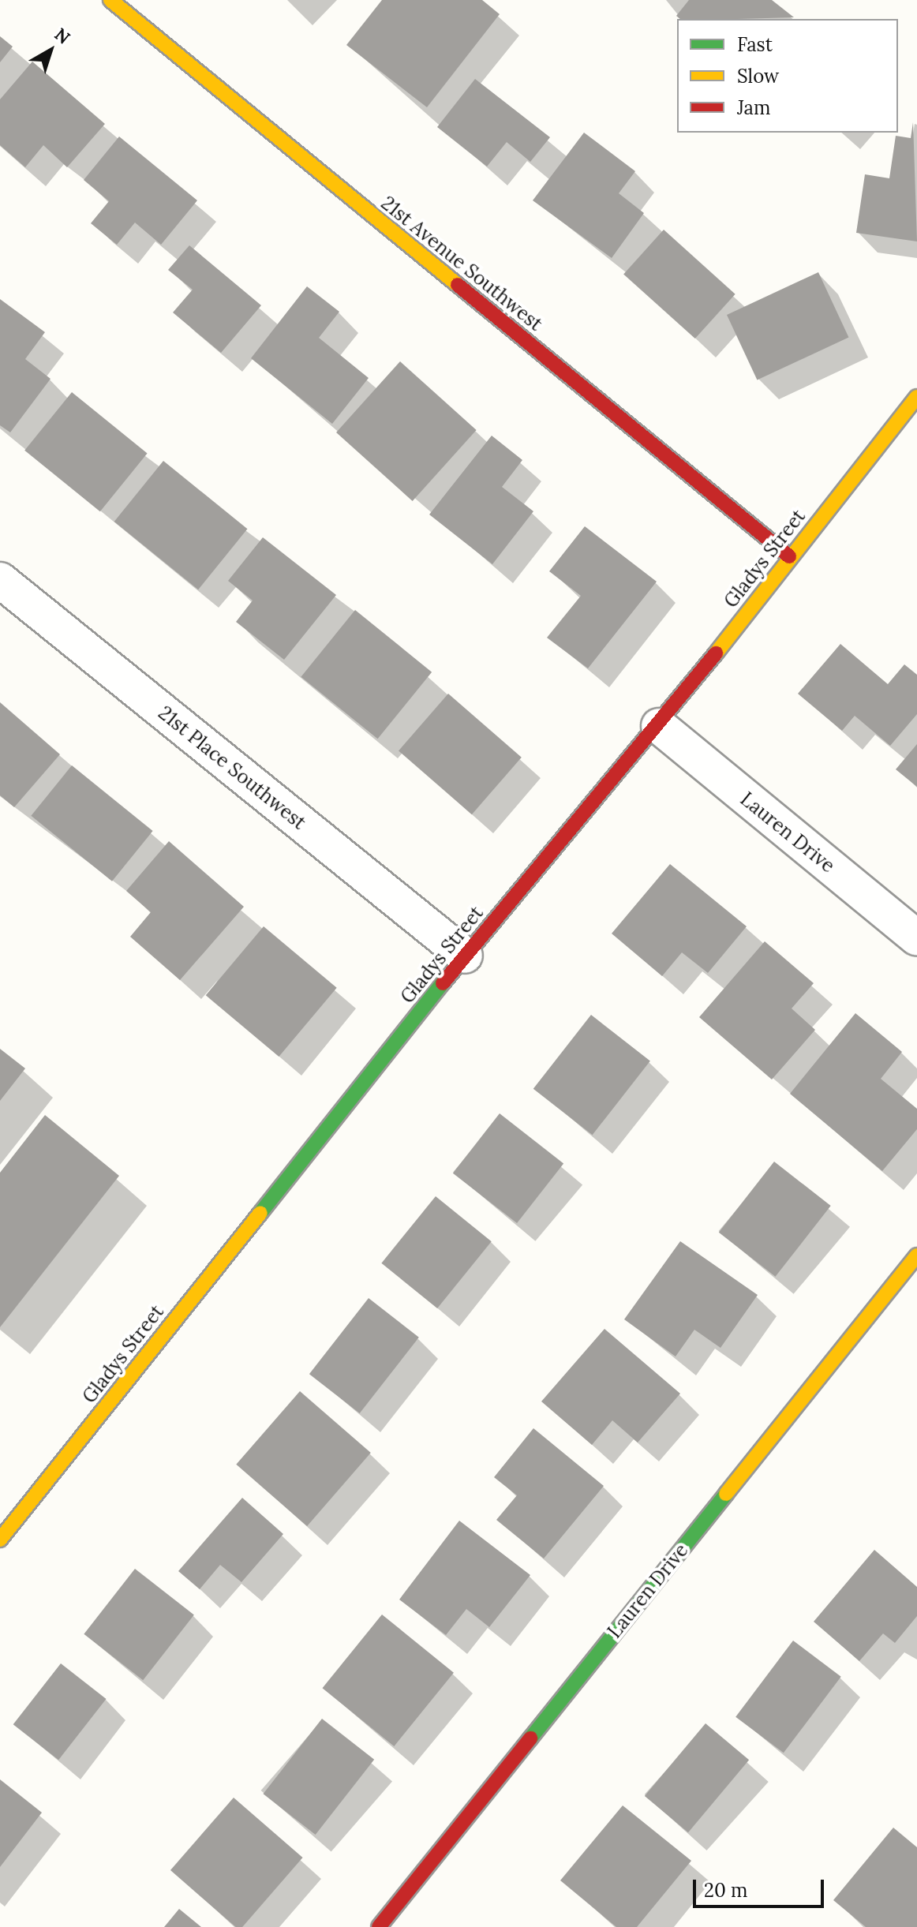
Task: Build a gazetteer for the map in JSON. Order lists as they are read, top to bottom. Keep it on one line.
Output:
{"streets":{"street":["21st Avenue Southwest","Gladys Street","21st Place Southwest","Lauren Drive"]},"crossings":[["21st Avenue Southwest","Gladys Street"],["Gladys Street","21st Place Southwest"],["Gladys Street","Lauren Drive"]],"legend":["Fast","Slow","Jam"],"scale_bar":"20 m","north":"top right"}
